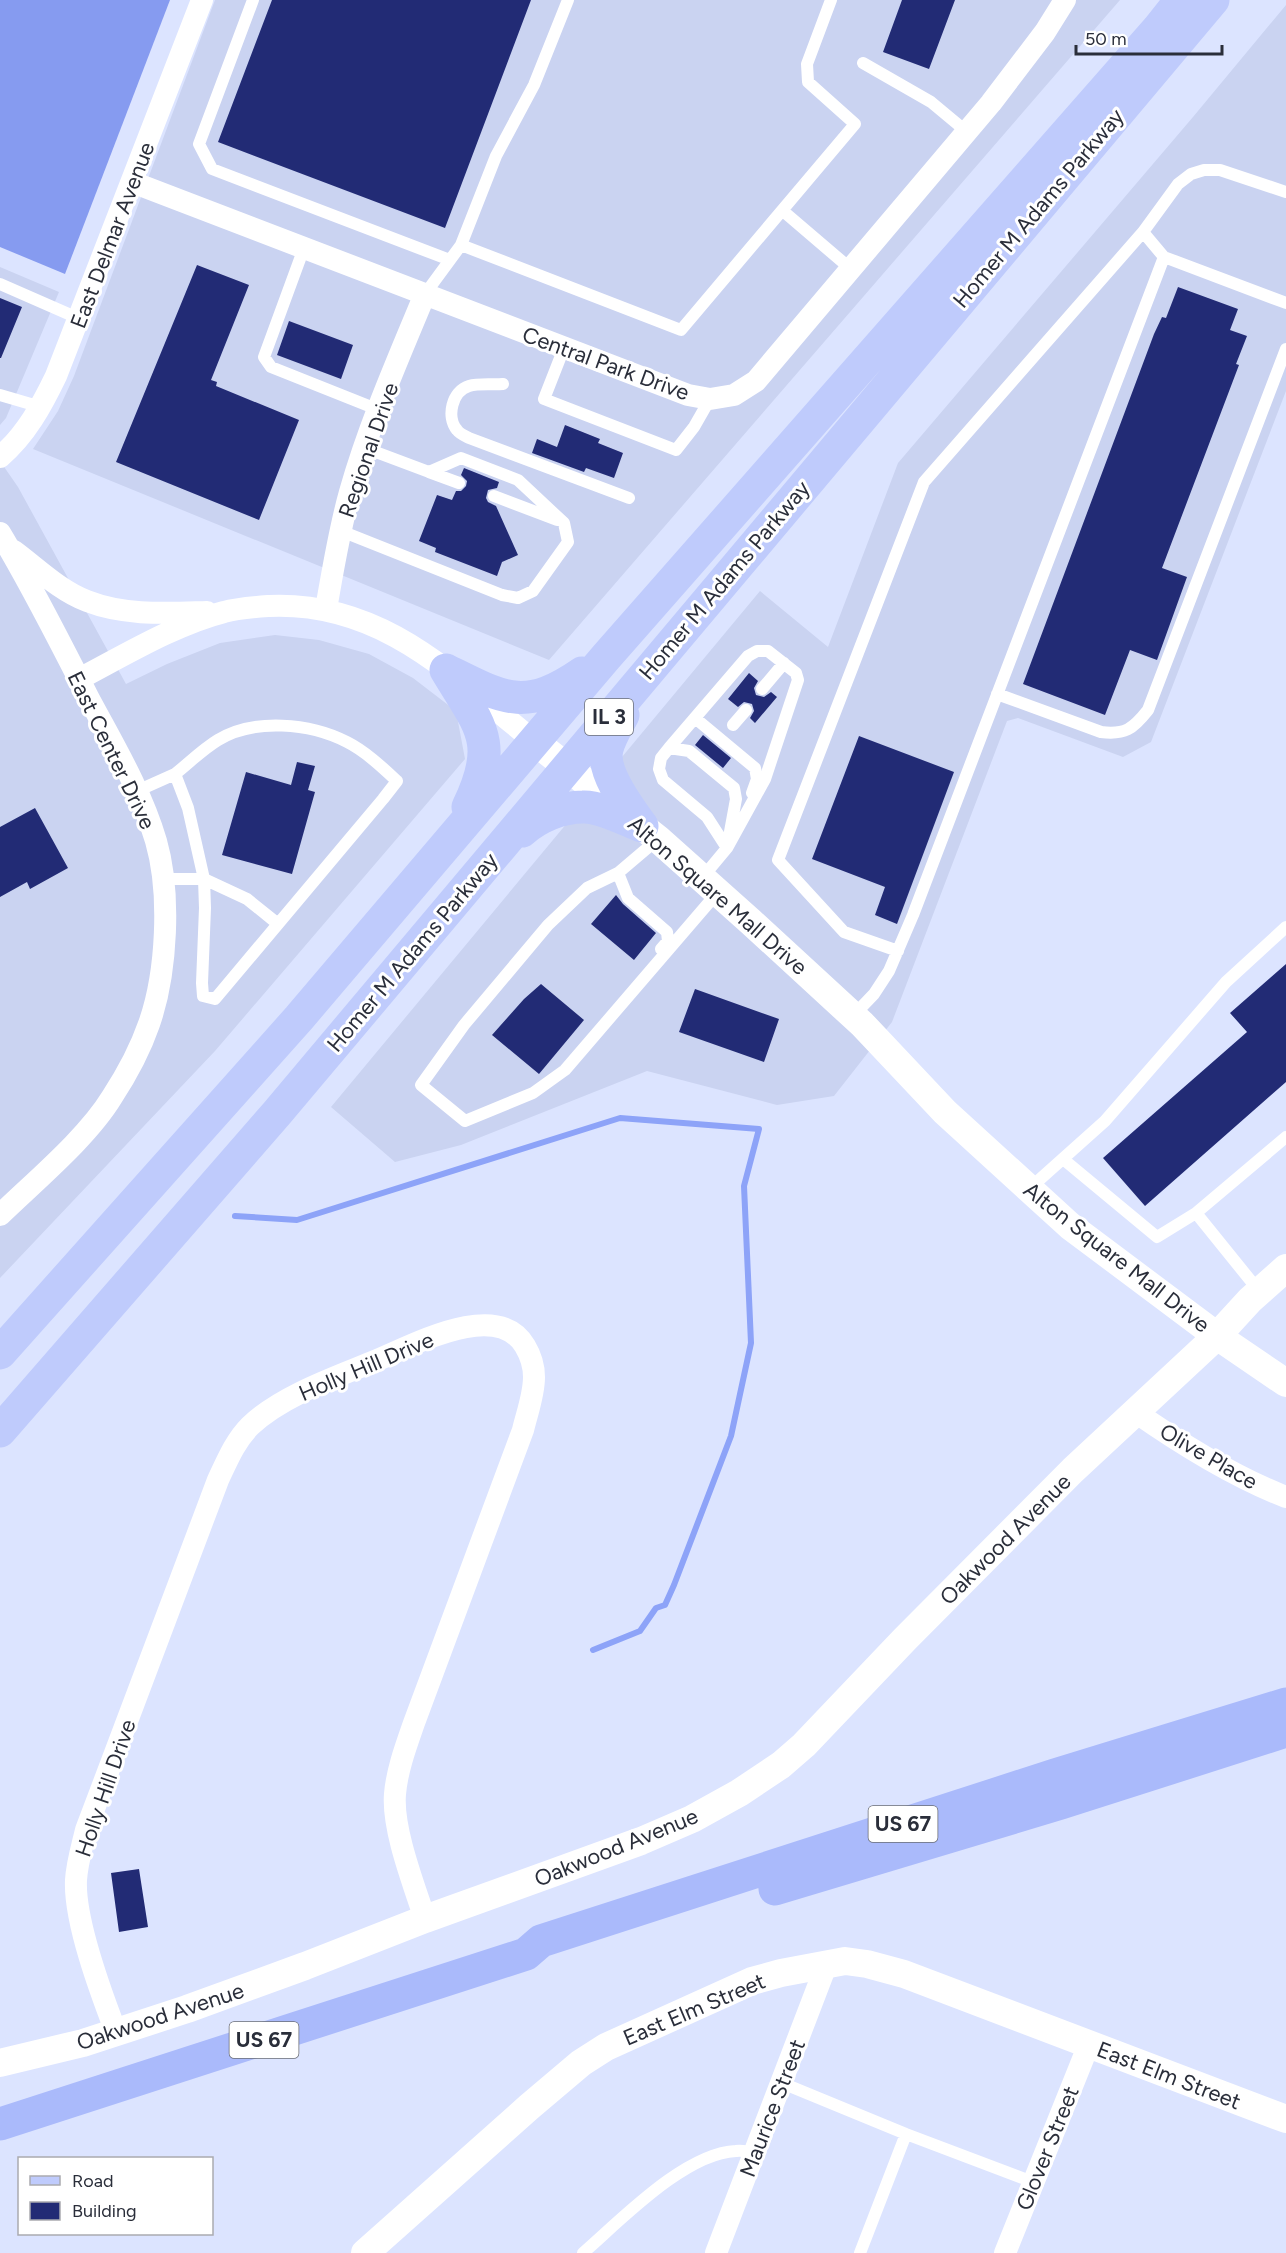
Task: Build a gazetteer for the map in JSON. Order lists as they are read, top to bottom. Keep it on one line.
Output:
{"streets":{"highway":["US 67"],"main road":["Homer M Adams Parkway","IL 3"],"street":["East Delmar Avenue","Central Park Drive","Regional Drive","East Center Drive","Alton Square Mall Drive","Holly Hill Drive","Olive Place","Oakwood Avenue","East Elm Street","Maurice Street","Glover Street"]},"crossings":[["Homer M Adams Parkway","Alton Square Mall Drive"],["East Delmar Avenue","Central Park Drive"],["Central Park Drive","Regional Drive"],["Regional Drive","Alton Square Mall Drive"],["East Center Drive","Alton Square Mall Drive"],["Alton Square Mall Drive","Oakwood Avenue"],["Holly Hill Drive","Oakwood Avenue"],["Olive Place","Oakwood Avenue"],["East Elm Street","Maurice Street"],["East Elm Street","Glover Street"]],"legend":["Road","Building"],"scale_bar":"50 m"}
